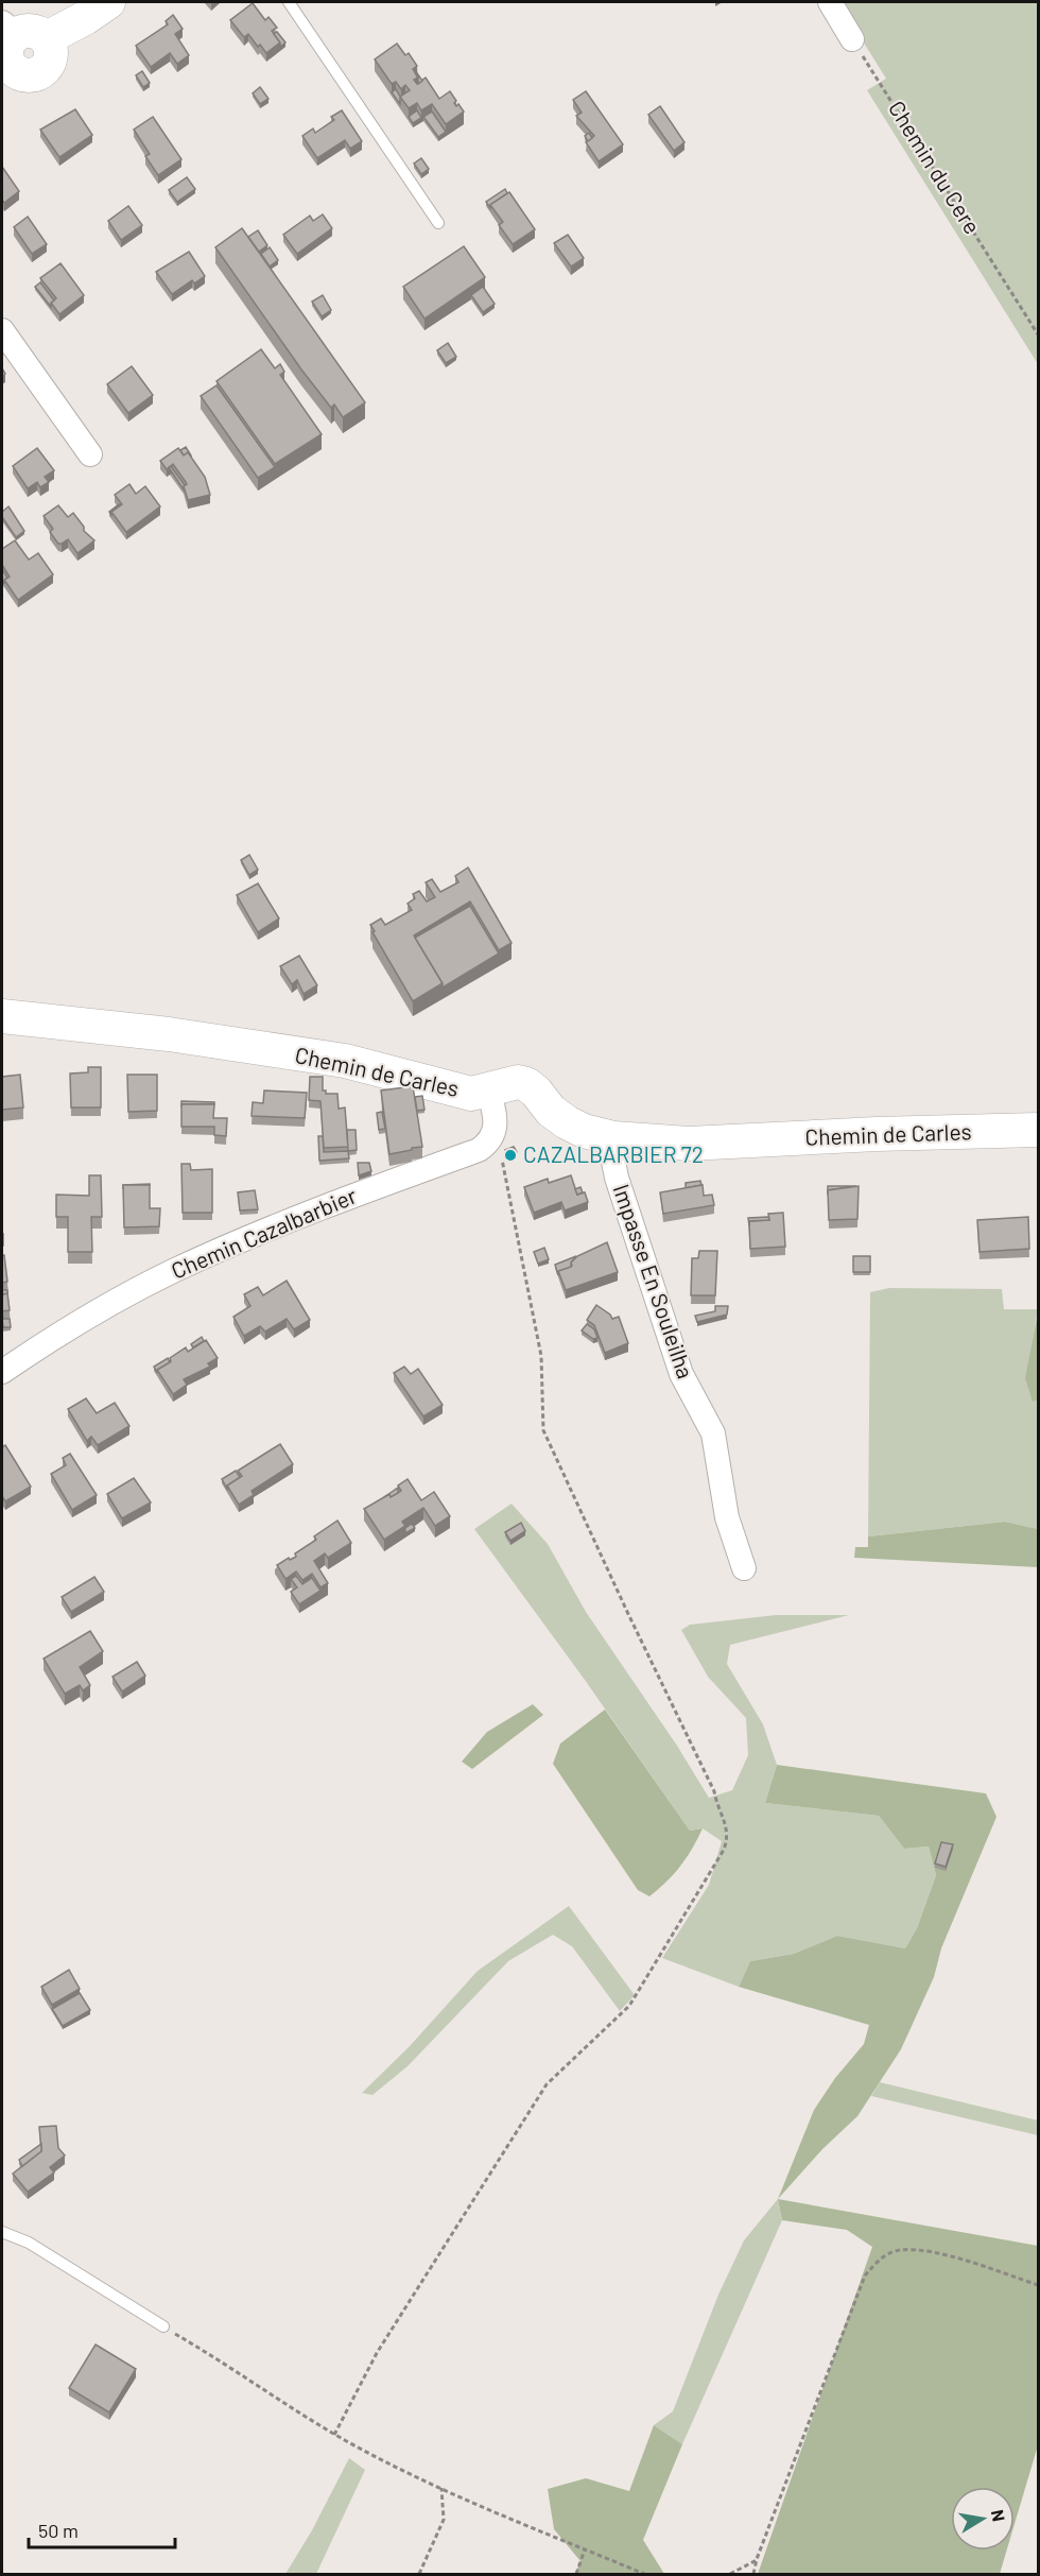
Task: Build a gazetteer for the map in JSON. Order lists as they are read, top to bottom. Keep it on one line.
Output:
{"streets":{"street":["Chemin de Carles","Chemin Cazalbarbier","Impasse En Souleilha"],"path":["Chemin du Cere"]},"crossings":[["Chemin de Carles","Impasse En Souleilha"]],"places":["CAZALBARBIER 72"],"scale_bar":"50 m","north":"right"}
